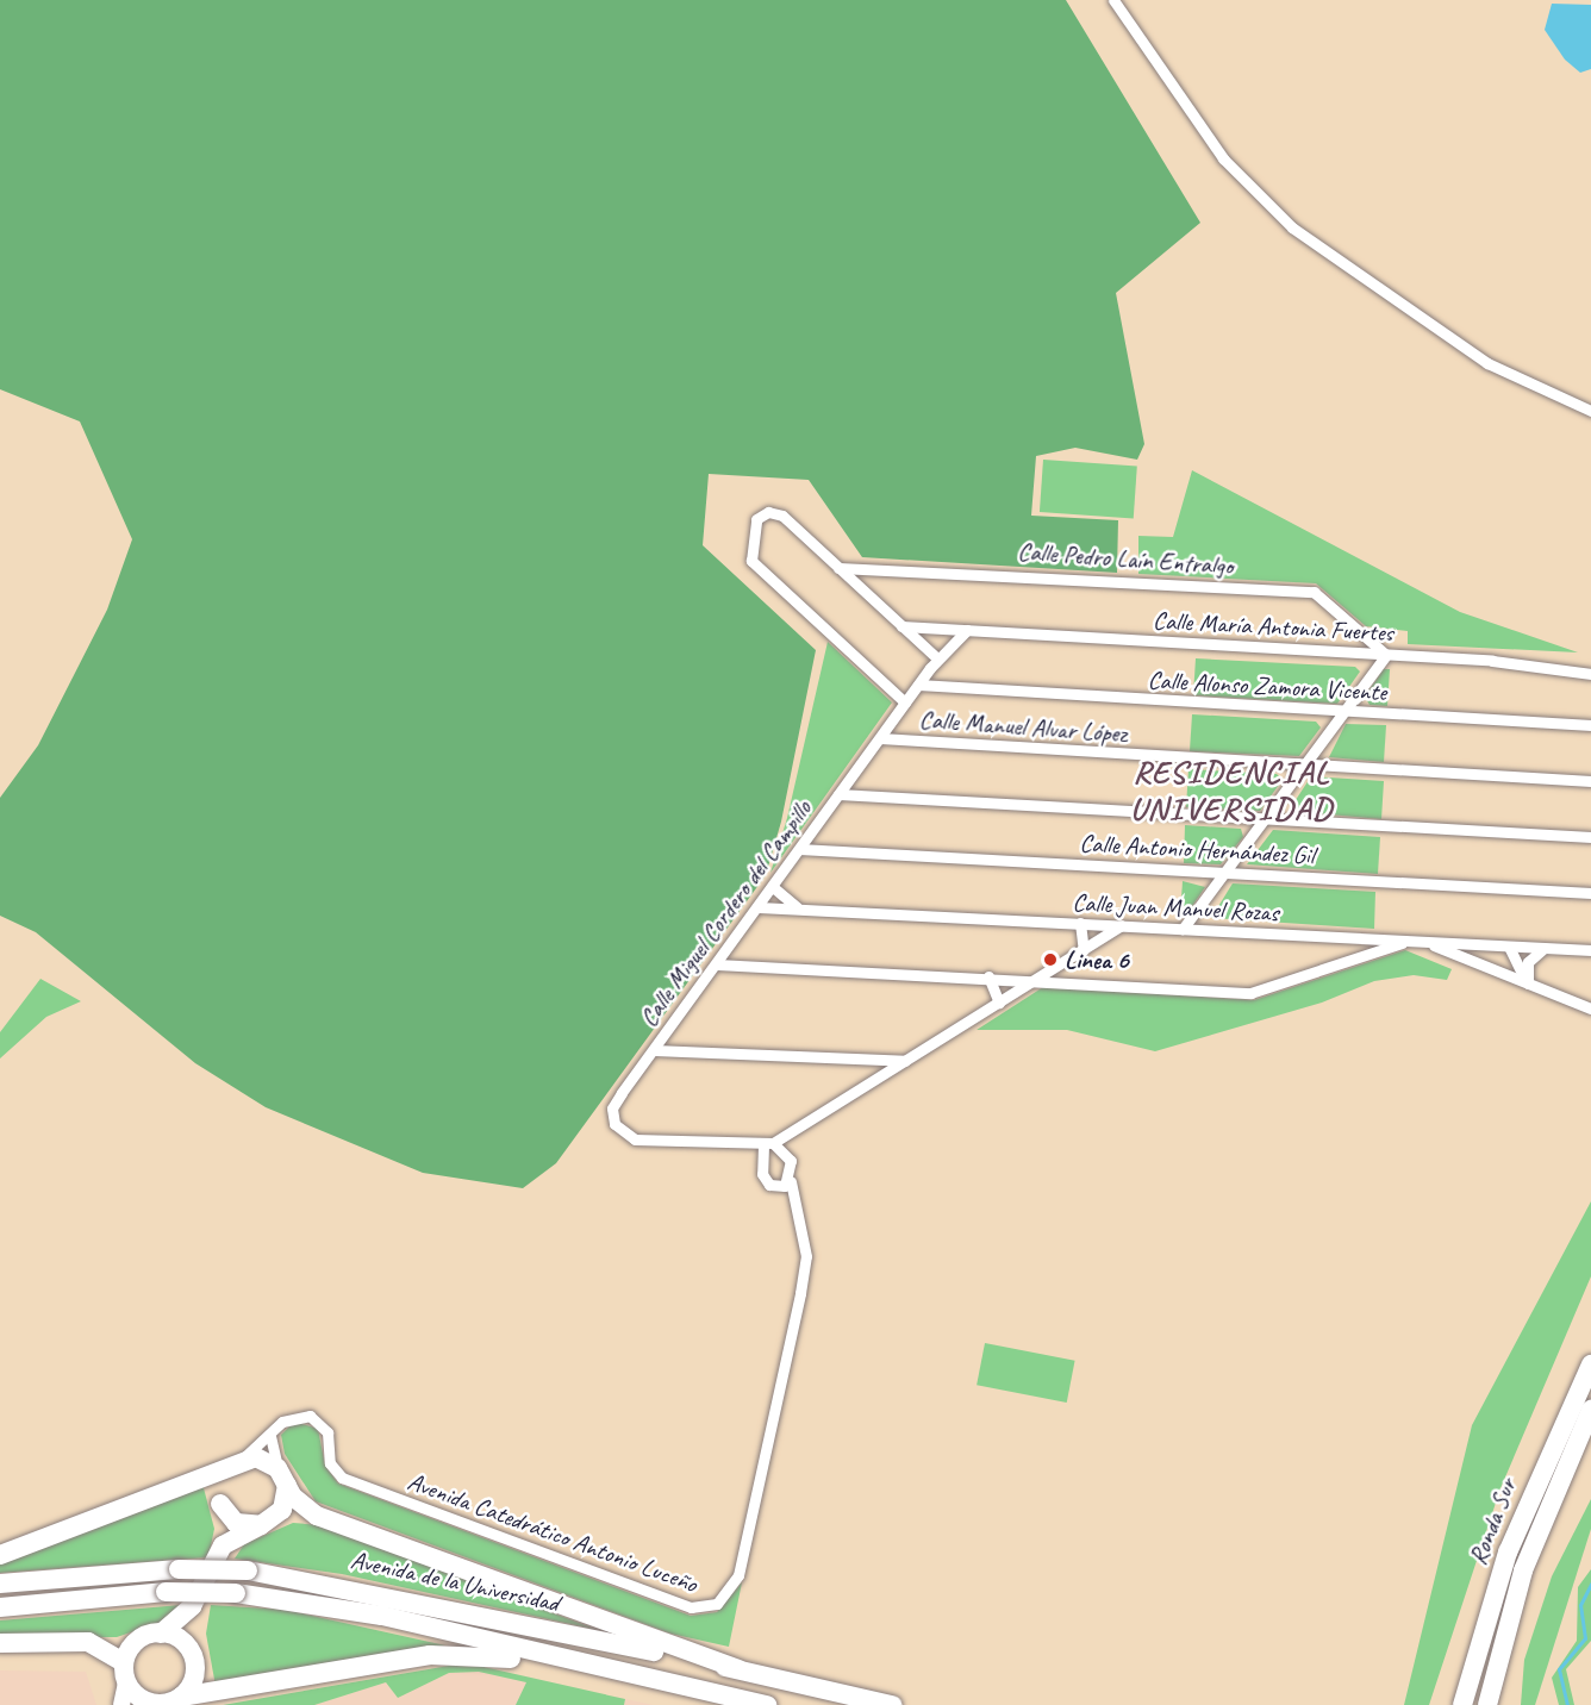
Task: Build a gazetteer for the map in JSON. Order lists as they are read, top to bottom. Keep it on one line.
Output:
{"streets":{"highway":["Ronda Sur","Avenida de la Universidad"],"street":["Calle Pedro Laín Entralgo","Calle María Antonia Fuertes","Calle Alonso Zamora Vicente","Calle Manuel Alvar López","Calle Antonio Hernández Gil","Calle Juan Manuel Rozas","Calle Miguel Cordero del Campillo","Avenida Catedrático Antonio Luceño"]},"crossings":[["Calle Pedro Laín Entralgo","Calle María Antonia Fuertes"],["Calle María Antonia Fuertes","Calle Miguel Cordero del Campillo"],["Calle Alonso Zamora Vicente","Calle Miguel Cordero del Campillo"],["Calle Manuel Alvar López","Calle Miguel Cordero del Campillo"],["Calle Antonio Hernández Gil","Calle Miguel Cordero del Campillo"],["Calle Juan Manuel Rozas","Calle Miguel Cordero del Campillo"]],"districts":["RESIDENCIAL UNIVERSIDAD"],"places":["Linea 6"]}
